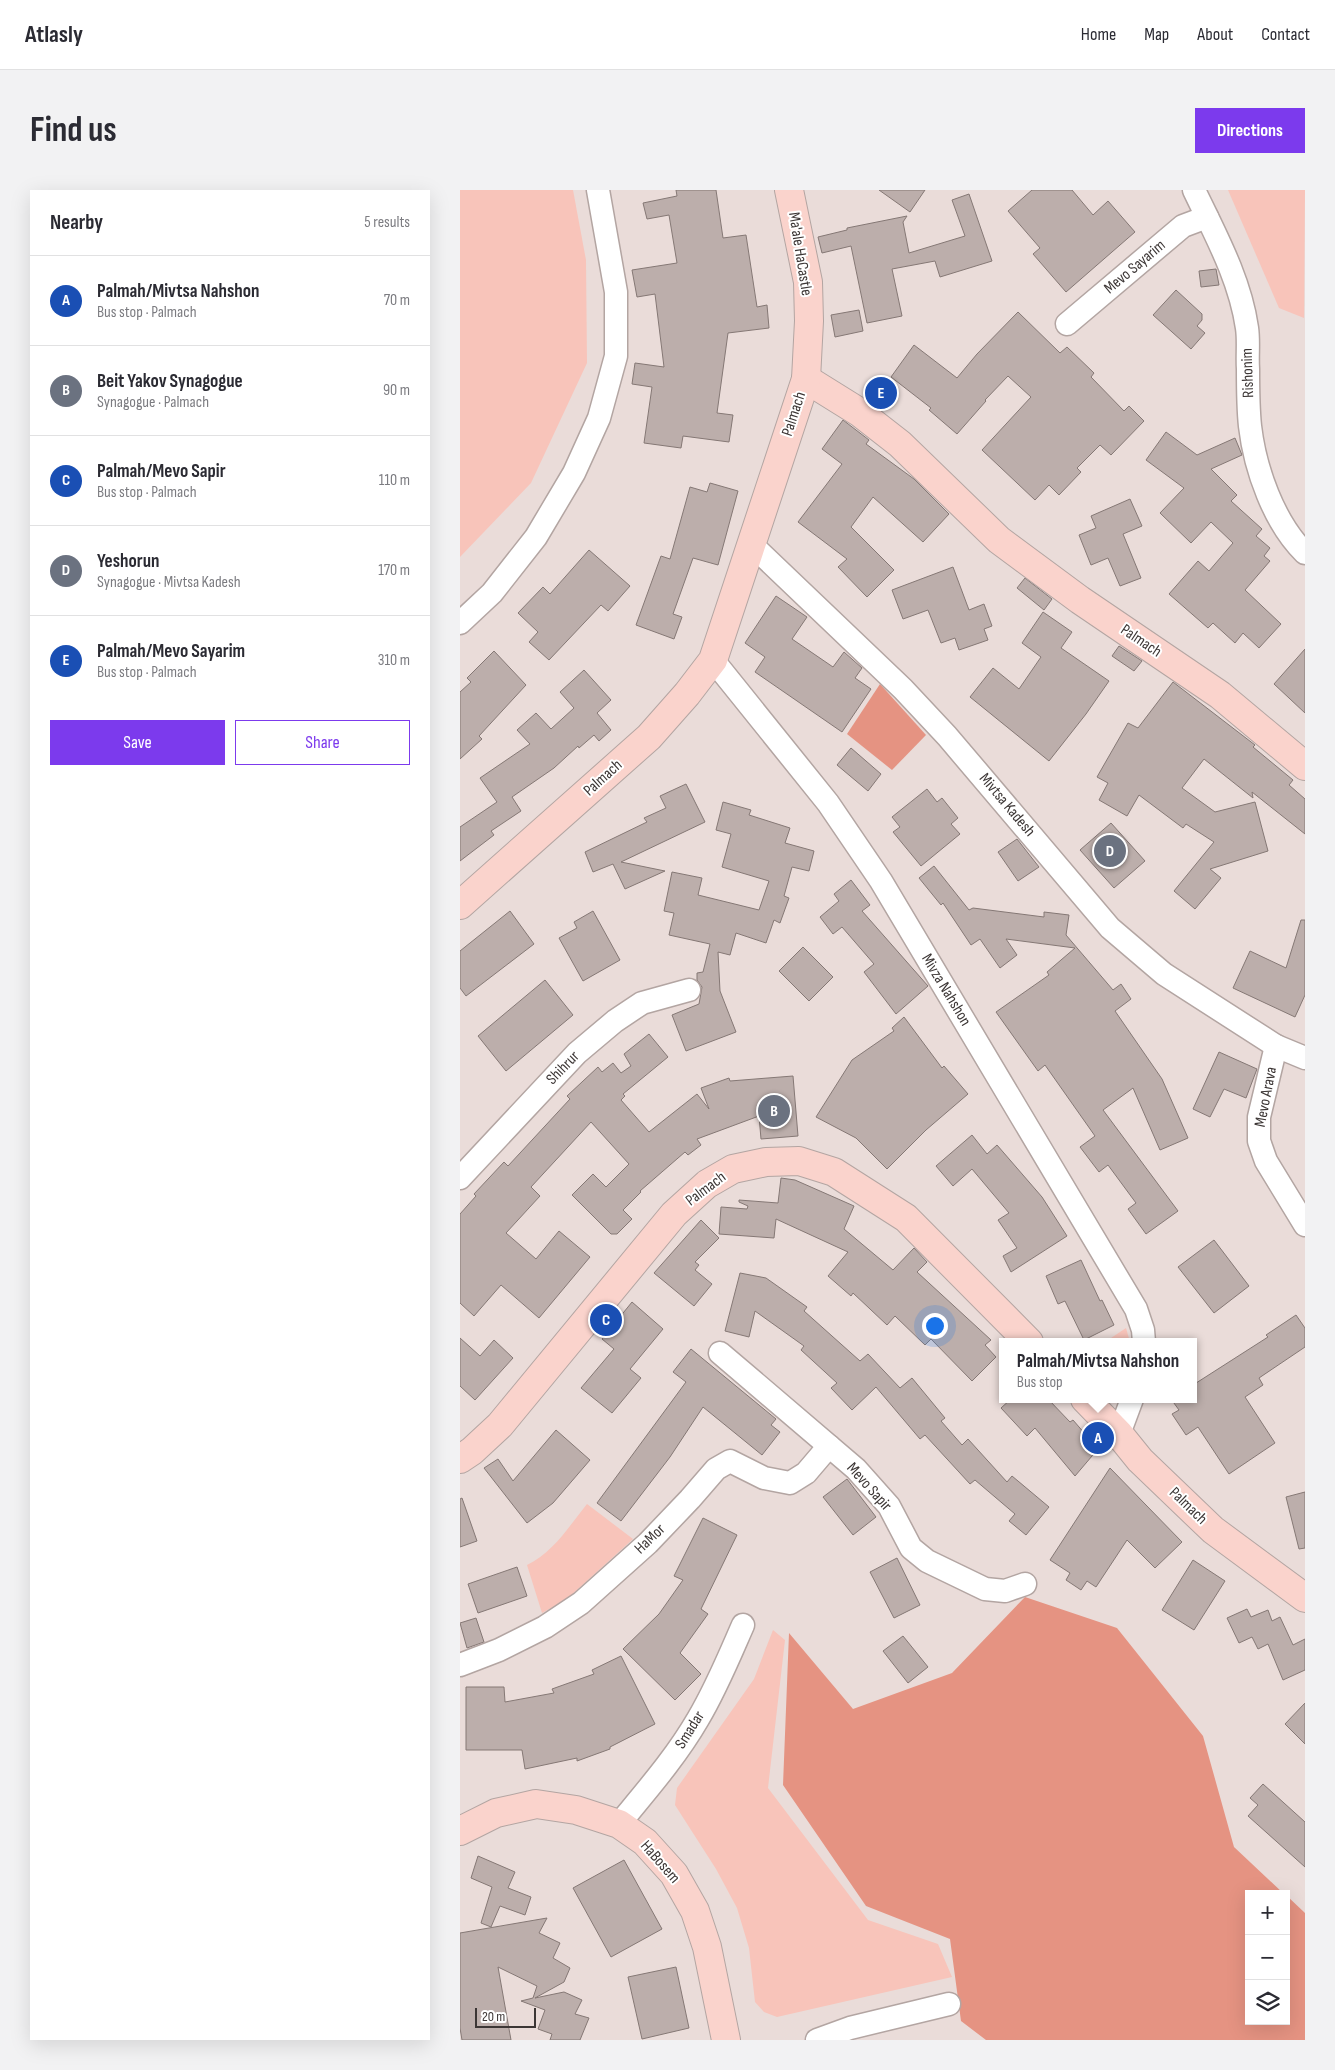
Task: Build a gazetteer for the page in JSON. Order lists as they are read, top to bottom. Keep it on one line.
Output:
{"streets":{"street":["Ma'ale HaCastle","Mevo Sayarim","Rishonim","Palmach","Mivtsa Kadesh","Mivza Nahshon","Shihrur","Mevo Arava","Mevo Sapir","HaMor","Smadar","HaBosem"]},"crossings":[["Ma'ale HaCastle","Palmach"],["Mevo Sayarim","Rishonim"],["Palmach","Mivtsa Kadesh"],["Palmach","Mivza Nahshon"],["Mivtsa Kadesh","Mevo Arava"],["Mevo Sapir","HaMor"],["Smadar","HaBosem"]],"scale_bar":"20 m","page":{"header":"Atlasly","nav":["Home","Map","About","Contact"],"buttons":["Directions",["Save","Share"]],"title":"Find us","heading":["Nearby","5 results"],"list":[{"mark":"A","name":"Palmah/Mivtsa Nahshon","note":"Bus stop · Palmach","value":"70 m"},{"mark":"B","name":"Beit Yakov Synagogue","note":"Synagogue · Palmach","value":"90 m"},{"mark":"C","name":"Palmah/Mevo Sapir","note":"Bus stop · Palmach","value":"110 m"},{"mark":"D","name":"Yeshorun","note":"Synagogue · Mivtsa Kadesh","value":"170 m"},{"mark":"E","name":"Palmah/Mevo Sayarim","note":"Bus stop · Palmach","value":"310 m"}],"pins":["E","D","B","C","A"],"popup":["Palmah/Mivtsa Nahshon","Bus stop"],"map_buttons":["+","−"],"scale":"20 m"}}
